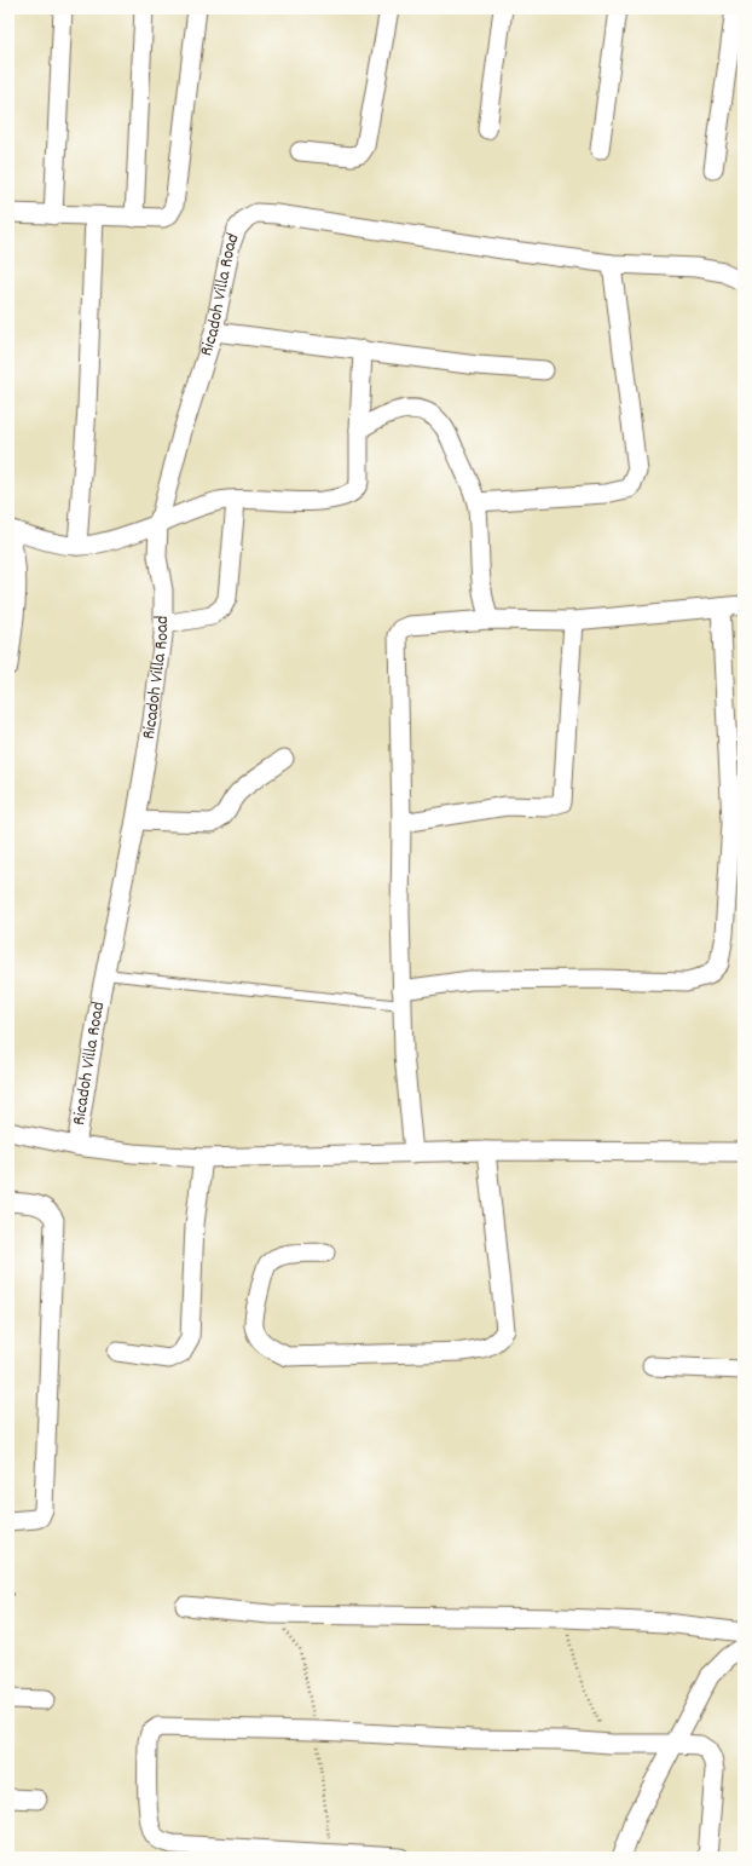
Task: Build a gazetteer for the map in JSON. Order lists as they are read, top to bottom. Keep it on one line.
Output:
{"streets":{"street":["Ricadoh Villa Road"]}}
